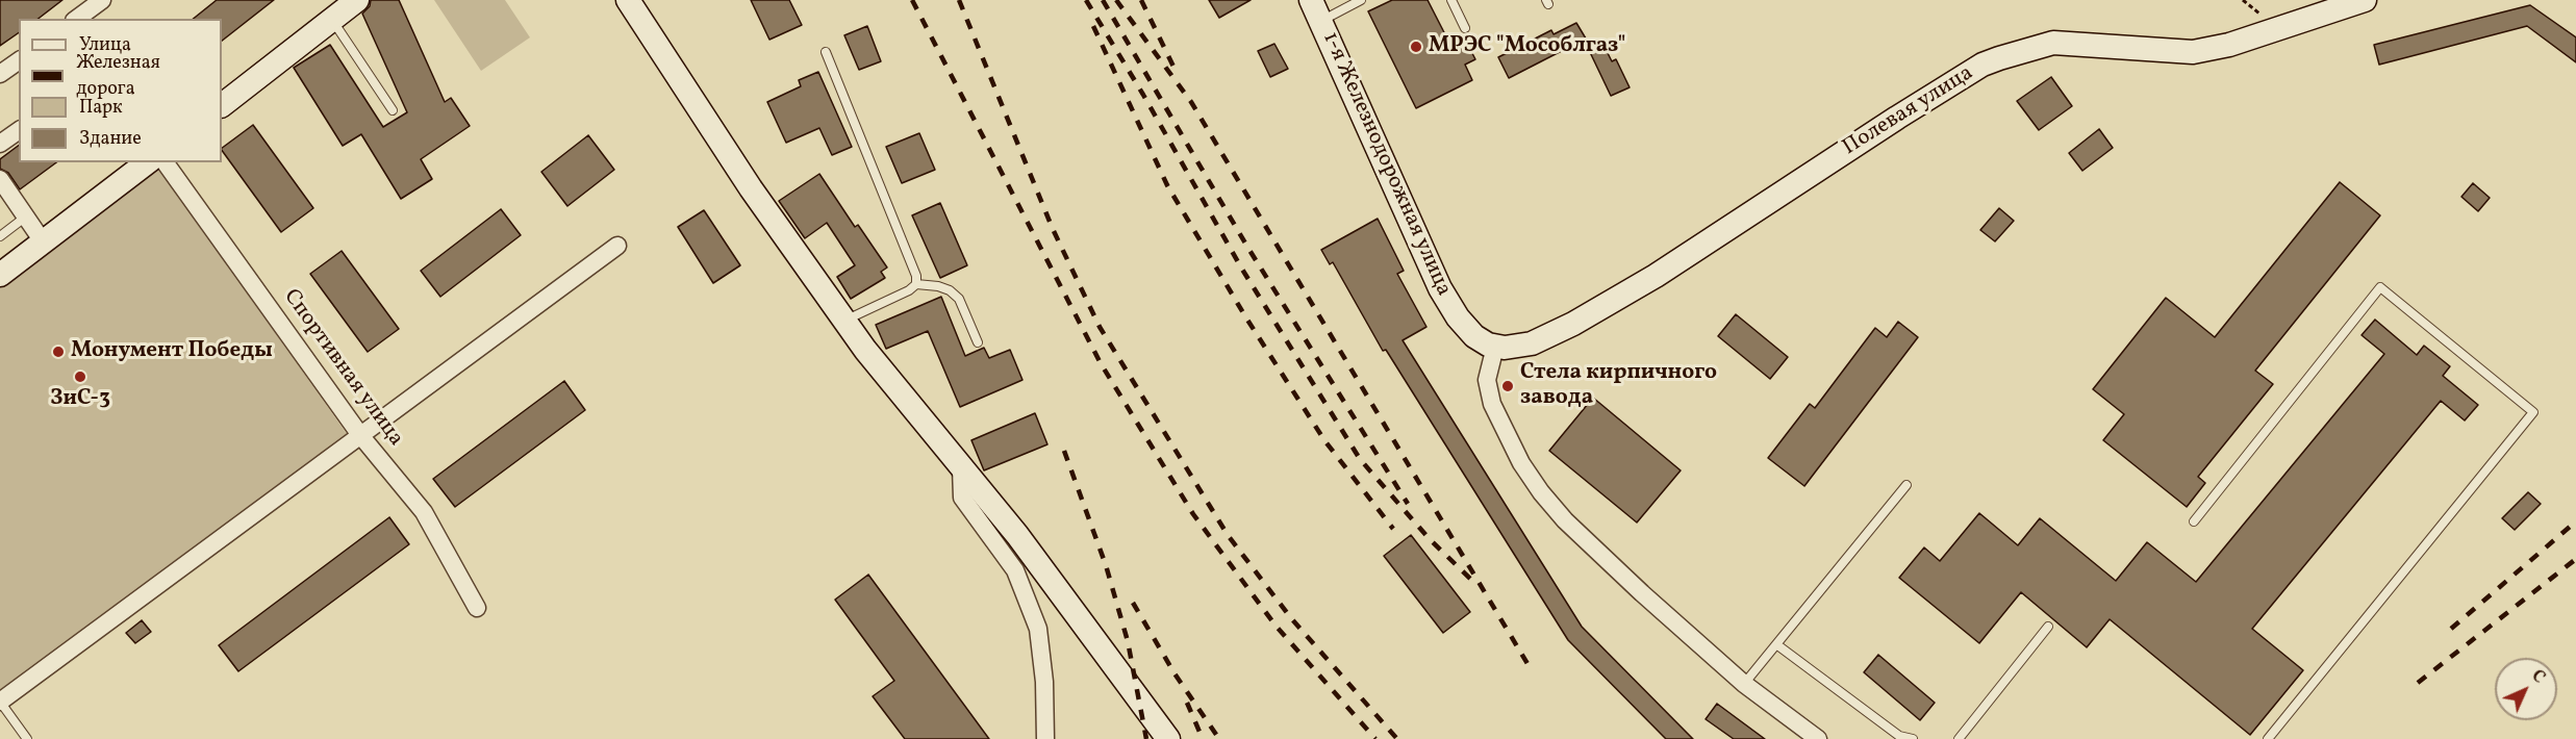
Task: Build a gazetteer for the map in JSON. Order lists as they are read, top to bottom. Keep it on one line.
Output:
{"streets":{"main road":["Полевая улица","1-я Железнодорожная улица"],"street":["Спортивная улица"]},"crossings":[["Полевая улица","1-я Железнодорожная улица"]],"places":["МРЭС \"Мособлгаз\"","Монумент Победы","ЗиС-3","Стела кирпичного завода"],"legend":["Улица","Железная дорога","Парк","Здание"],"north":"top right"}
